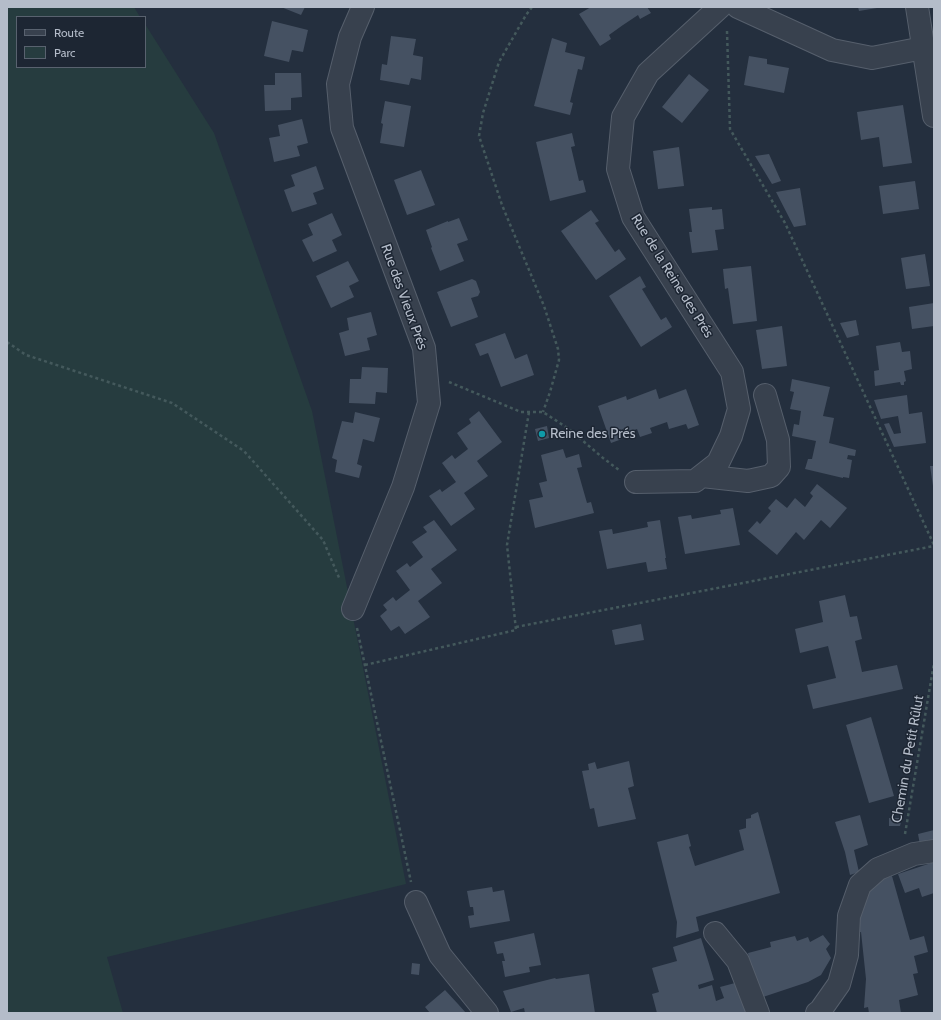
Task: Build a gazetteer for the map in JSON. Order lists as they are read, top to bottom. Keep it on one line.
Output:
{"streets":{"street":["Rue de la Reine des Prés","Rue des Vieux Prés"],"path":["Chemin du Petit Rûlut"]},"places":["Reine des Prés"],"legend":["Route","Parc"]}
